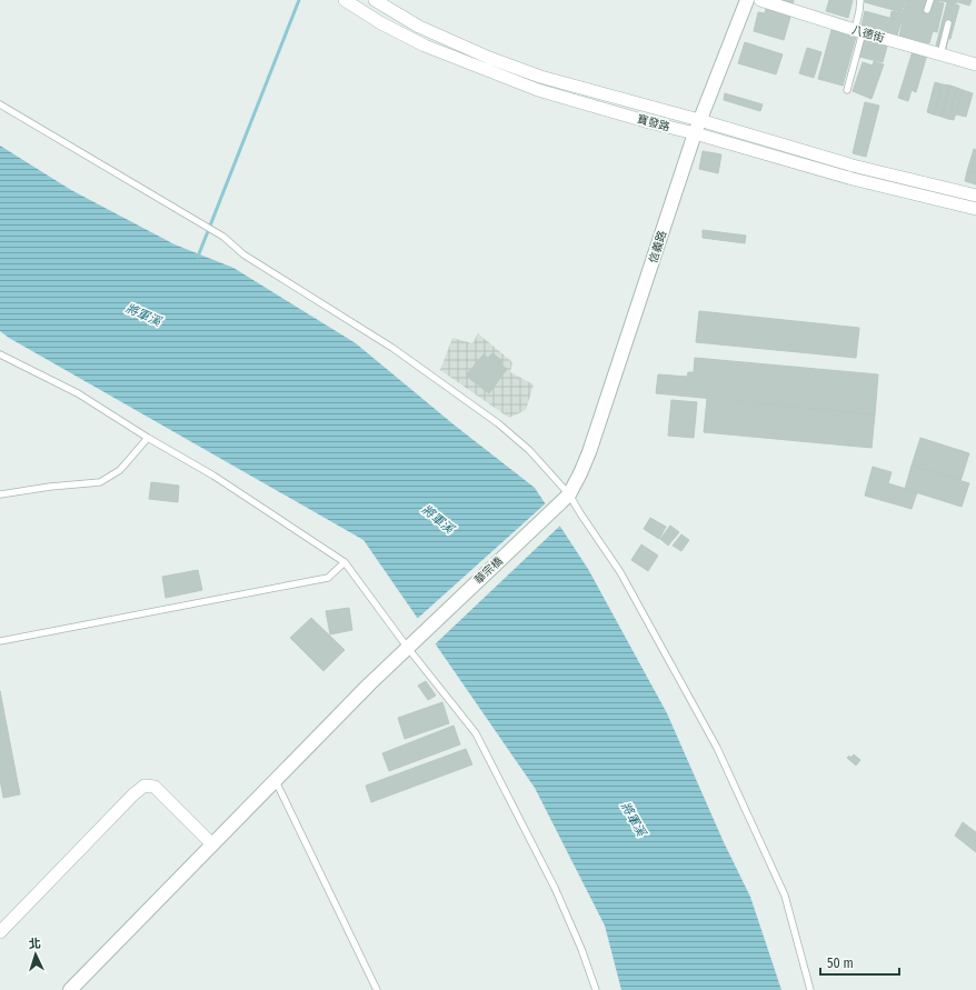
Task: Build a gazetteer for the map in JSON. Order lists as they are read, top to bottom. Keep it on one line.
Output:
{"streets":{"street":["八德街","寶發路","信義路","華宗橋"]},"crossings":[["寶發路","信義路"],["信義路","華宗橋"]],"water":["將軍溪"],"scale_bar":"50 m","north":"top"}
